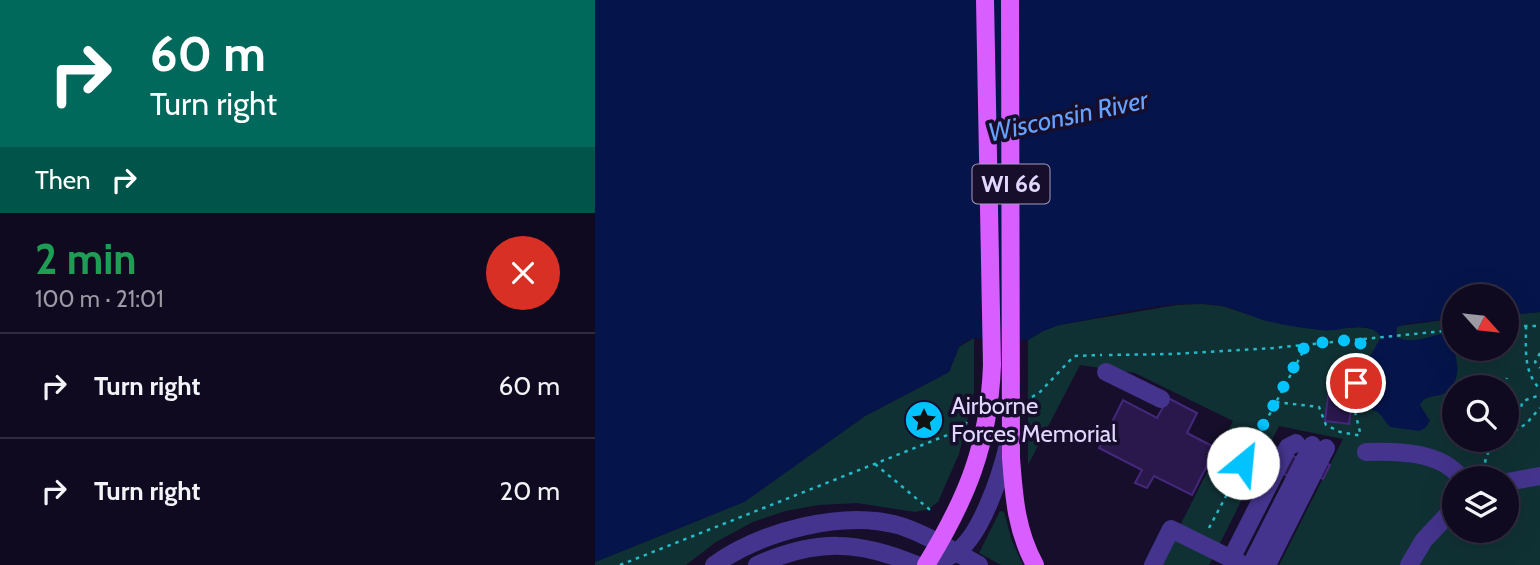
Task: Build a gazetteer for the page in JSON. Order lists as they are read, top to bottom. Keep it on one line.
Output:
{"streets":{"main road":["WI 66"]},"water":["Wisconsin River"],"places":{"place":["Airborne Forces Memorial"]},"north":"bottom right","page":{"turn":["60 m","Turn right"],"then":"Then","heading":["2 min","100 m · 21:01"],"list":[{"name":"Turn right","value":"60 m"},{"name":"Turn right","value":"20 m"}]}}
